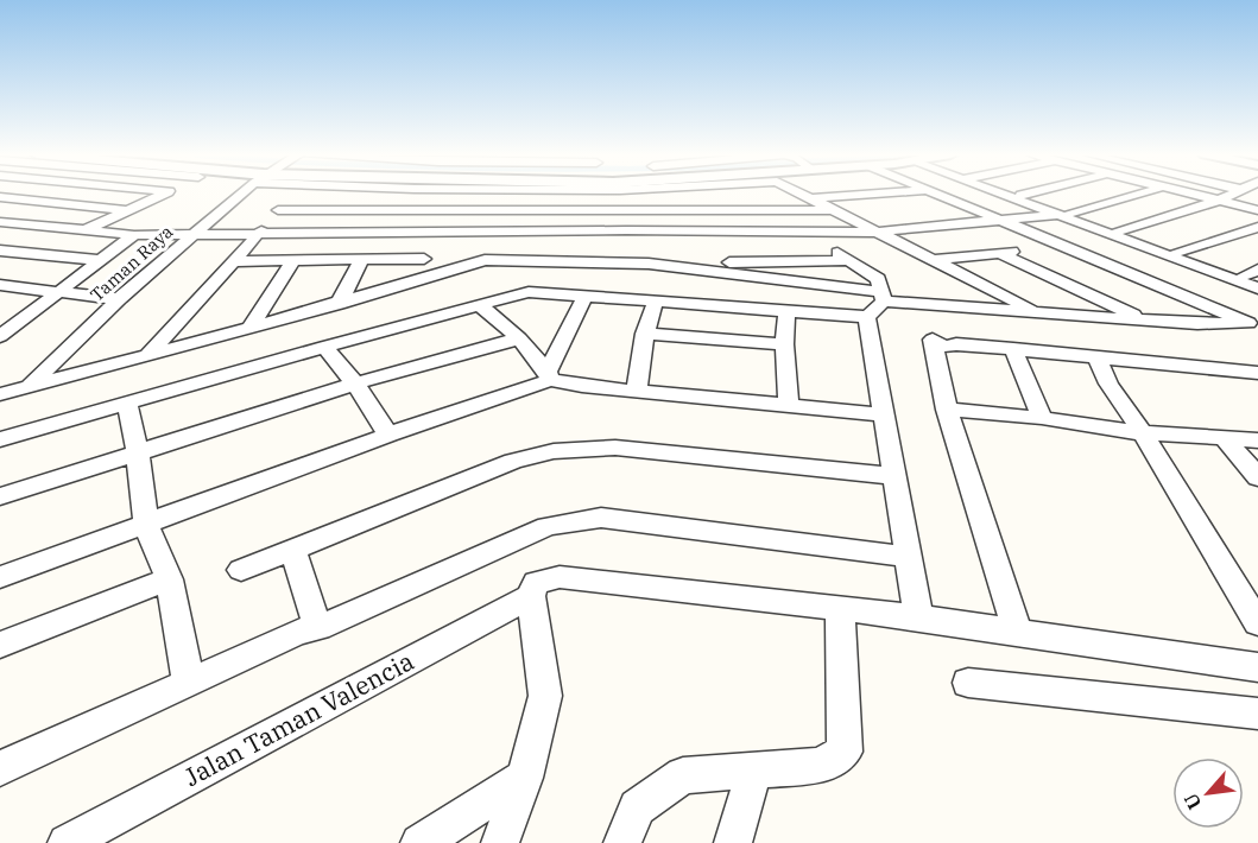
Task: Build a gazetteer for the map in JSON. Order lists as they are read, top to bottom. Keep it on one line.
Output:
{"streets":{"street":["Taman Raya","Jalan Taman Valencia"]},"north":"bottom left"}
